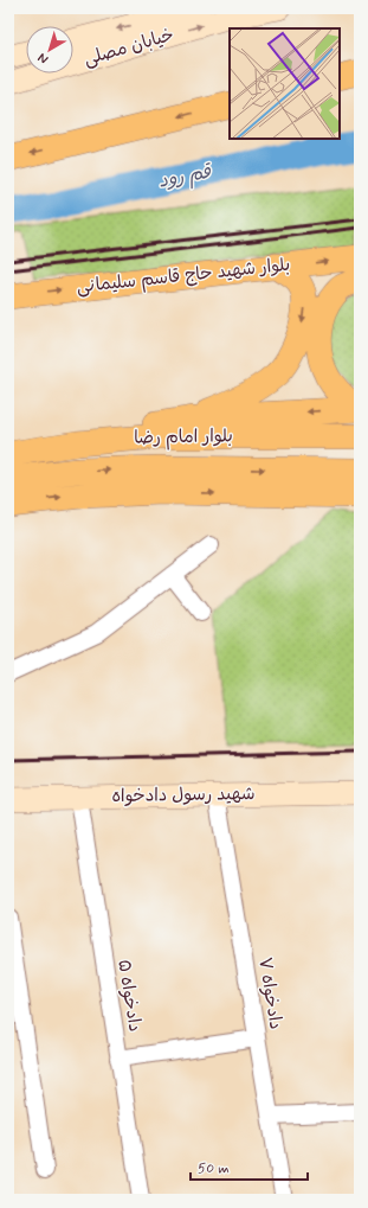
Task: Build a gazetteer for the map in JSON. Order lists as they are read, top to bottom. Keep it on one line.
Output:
{"streets":{"main road":["بلوار شهید حاج قاسم سلیمانی","بلوار امام رضا"],"street":["خیابان مصلی","شهید رسول دادخواه","دادخواه ۷","دادخواه ۵"]},"crossings":[["شهید رسول دادخواه","دادخواه ۷"],["شهید رسول دادخواه","دادخواه ۵"]],"water":["قم رود"],"scale_bar":"50 m","north":"bottom left"}
